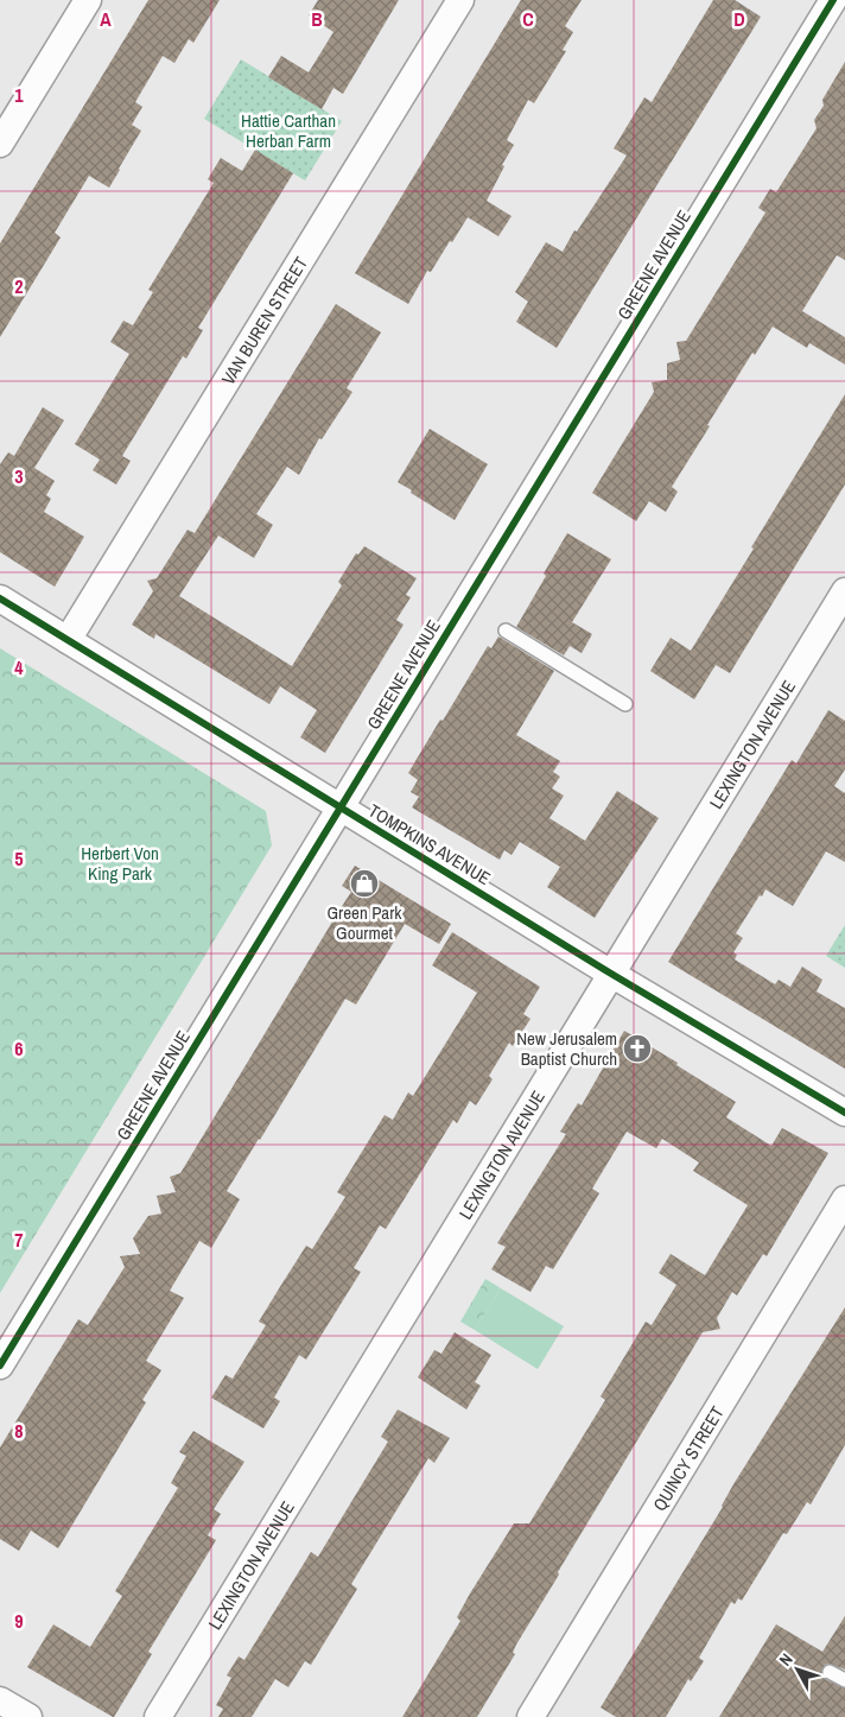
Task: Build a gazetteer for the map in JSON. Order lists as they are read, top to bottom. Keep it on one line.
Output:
{"streets":{"street":["GREENE AVENUE","VAN BUREN STREET","LEXINGTON AVENUE","TOMPKINS AVENUE","QUINCY STREET"]},"crossings":[["GREENE AVENUE","TOMPKINS AVENUE"],["VAN BUREN STREET","TOMPKINS AVENUE"],["LEXINGTON AVENUE","TOMPKINS AVENUE"]],"parks":["Hattie Carthan Herban Farm","Herbert Von King Park"],"places":{"shop":["Green Park Gourmet"],"church":["New Jerusalem Baptist Church"]},"north":"top left","grid":{"columns":["A","B","C","D"],"rows":["1","2","3","4","5","6","7","8","9"]}}
